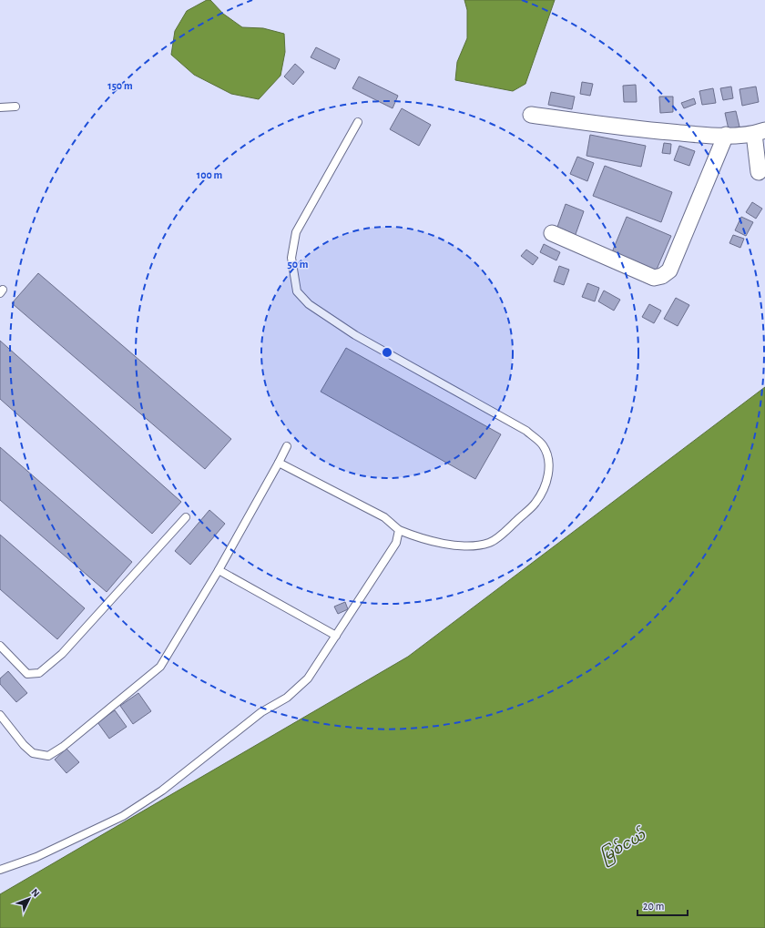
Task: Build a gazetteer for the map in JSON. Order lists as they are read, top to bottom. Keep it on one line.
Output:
{"water":["မြစ်ငယ်"],"scale_bar":"20 m","north":"top right","rings":["150 m","100 m","50 m"]}
